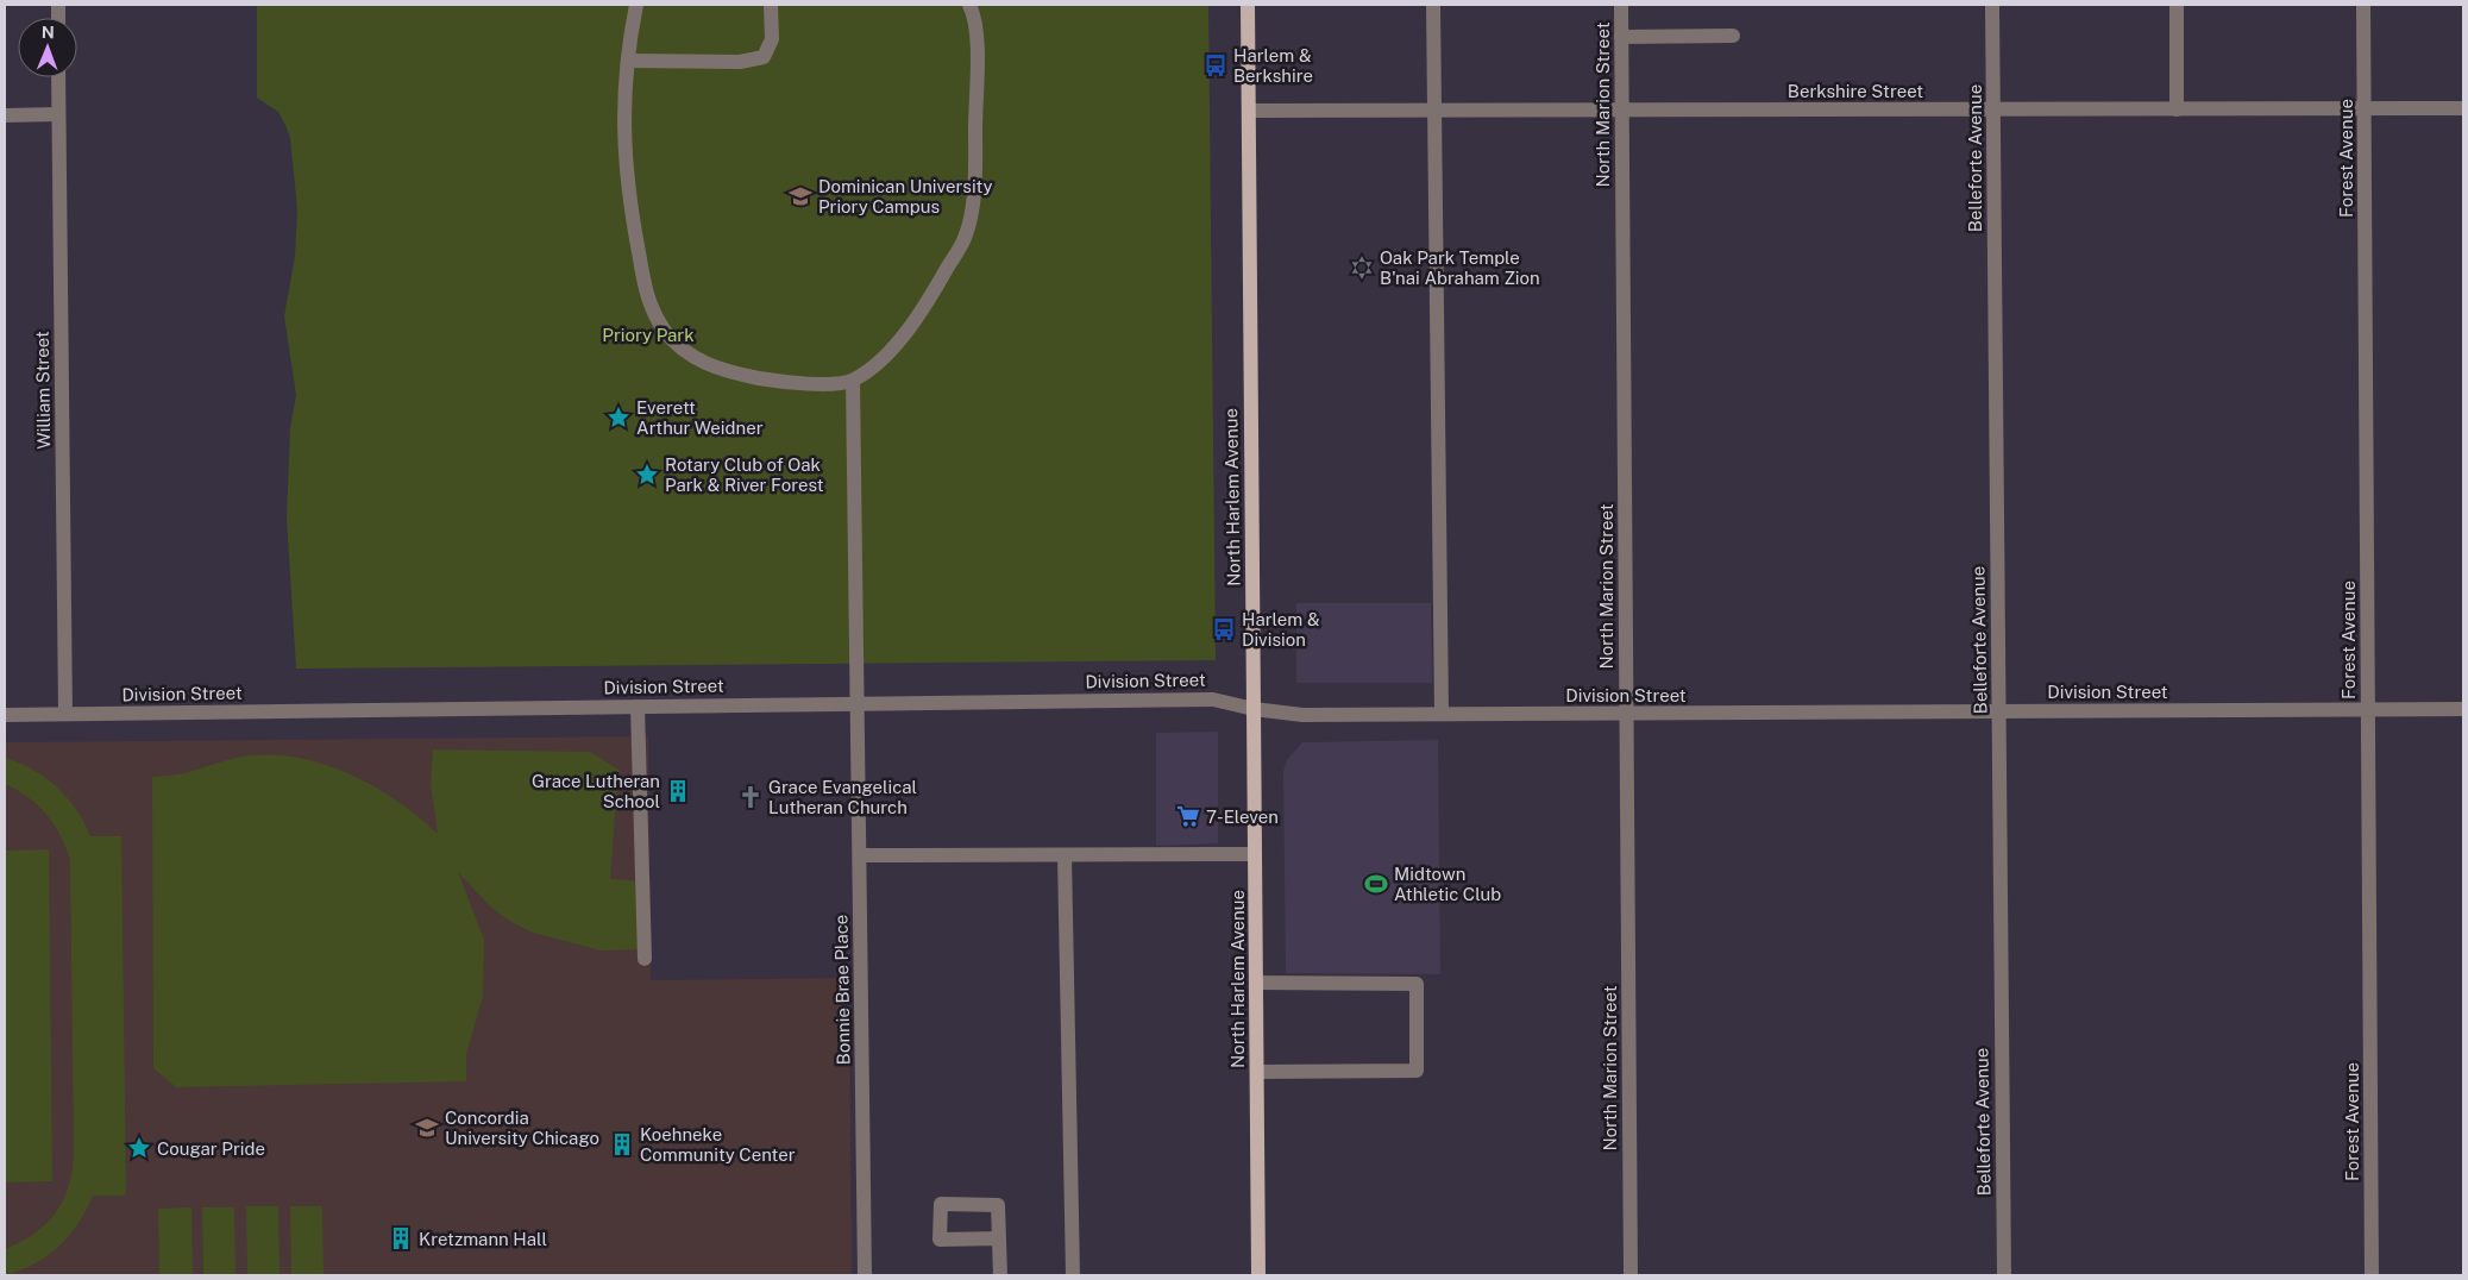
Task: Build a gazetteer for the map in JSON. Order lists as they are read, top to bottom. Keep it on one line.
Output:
{"streets":{"main road":["North Harlem Avenue"],"street":["Berkshire Street","North Marion Street","Belleforte Avenue","Forest Avenue","William Street","Division Street","Bonnie Brae Place"]},"crossings":[["Berkshire Street","North Marion Street"],["Berkshire Street","Belleforte Avenue"],["Berkshire Street","Forest Avenue"],["Berkshire Street","North Harlem Avenue"],["North Marion Street","Division Street"],["Belleforte Avenue","Division Street"],["Forest Avenue","Division Street"],["William Street","Division Street"],["North Harlem Avenue","Division Street"],["Division Street","Bonnie Brae Place"]],"parks":["Priory Park"],"places":{"bus stop":["Harlem & Berkshire","Harlem & Division"],"school or university":["Dominican University Priory Campus","Concordia University Chicago"],"synagogue":["Oak Park Temple B'nai Abraham Zion"],"place":["Everett Arthur Weidner","Rotary Club of Oak Park & River Forest","Cougar Pride"],"building":["Grace Lutheran School","Koehneke Community Center","Kretzmann Hall"],"church":["Grace Evangelical Lutheran Church"],"supermarket":["7-Eleven"],"sports":["Midtown Athletic Club"]},"north":"top"}
